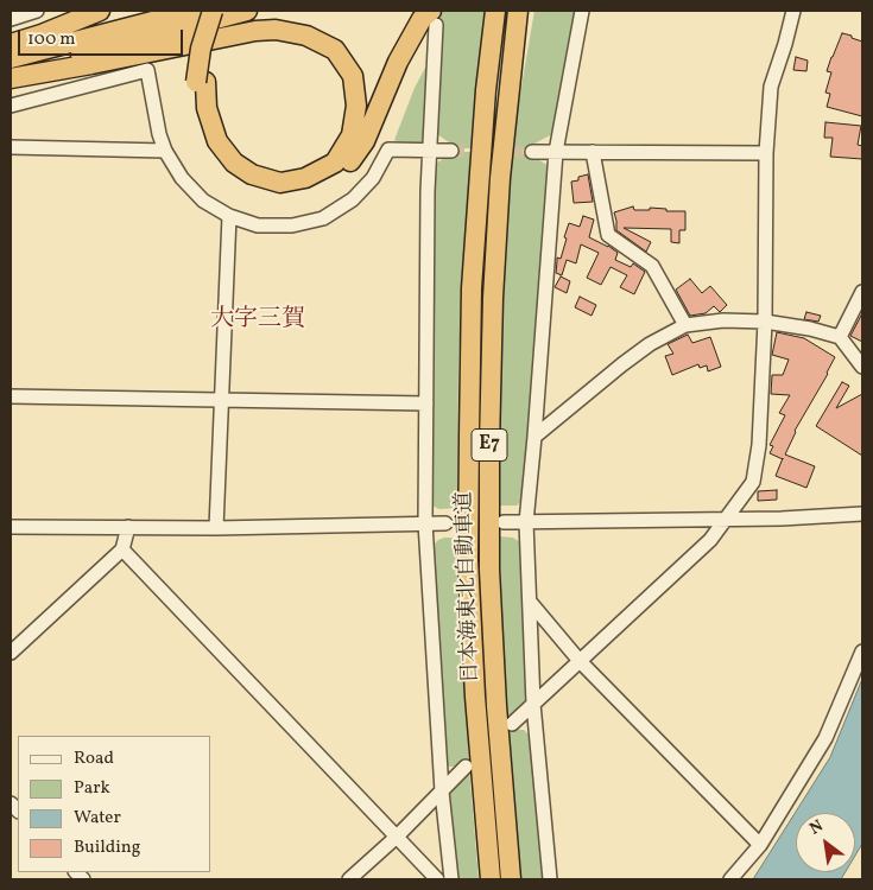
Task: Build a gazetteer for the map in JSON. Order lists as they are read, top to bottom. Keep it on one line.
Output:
{"streets":{"highway":["E7","日本海東北自動車道"]},"districts":["大字三賀"],"legend":["Road","Park","Water","Building"],"scale_bar":"100 m","north":"top left"}
